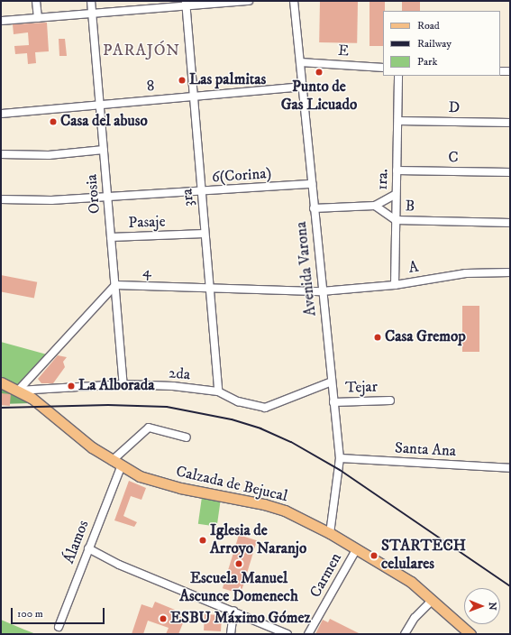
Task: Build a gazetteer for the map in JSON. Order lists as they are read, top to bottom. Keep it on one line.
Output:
{"streets":{"main road":["Calzada de Bejucal"],"street":["E","8","D","C","6(Corina)","1ra.","Orosia","3ra","B","Pasaje","A","Avenida Varona","4","2da","Tejar","Santa Ana","Álamos","Carmen"]},"crossings":[["E","Avenida Varona"],["8","Orosia"],["8","3ra"],["8","Avenida Varona"],["D","1ra."],["C","1ra."],["6(Corina)","Orosia"],["6(Corina)","3ra"],["6(Corina)","Avenida Varona"],["1ra.","B"],["1ra.","A"],["Orosia","Pasaje"],["Orosia","4"],["Orosia","2da"],["3ra","Pasaje"],["3ra","4"],["3ra","2da"],["A","Avenida Varona"],["A","4"],["Avenida Varona","4"],["Avenida Varona","2da"],["Avenida Varona","Tejar"],["Avenida Varona","Santa Ana"],["Avenida Varona","Calzada de Bejucal"],["2da","Calzada de Bejucal"],["Calzada de Bejucal","Álamos"],["Calzada de Bejucal","Carmen"]],"districts":["PARAJÓN"],"places":["Punto de Gas Licuado","Las palmitas","Casa del abuso","Casa Gremop","La Alborada","Iglesia de Arroyo Naranjo","STARTECH celulares","Escuela Manuel Ascunce Domenech","ESBU Máximo Gómez"],"legend":["Road","Railway","Park"],"scale_bar":"100 m","north":"right"}
